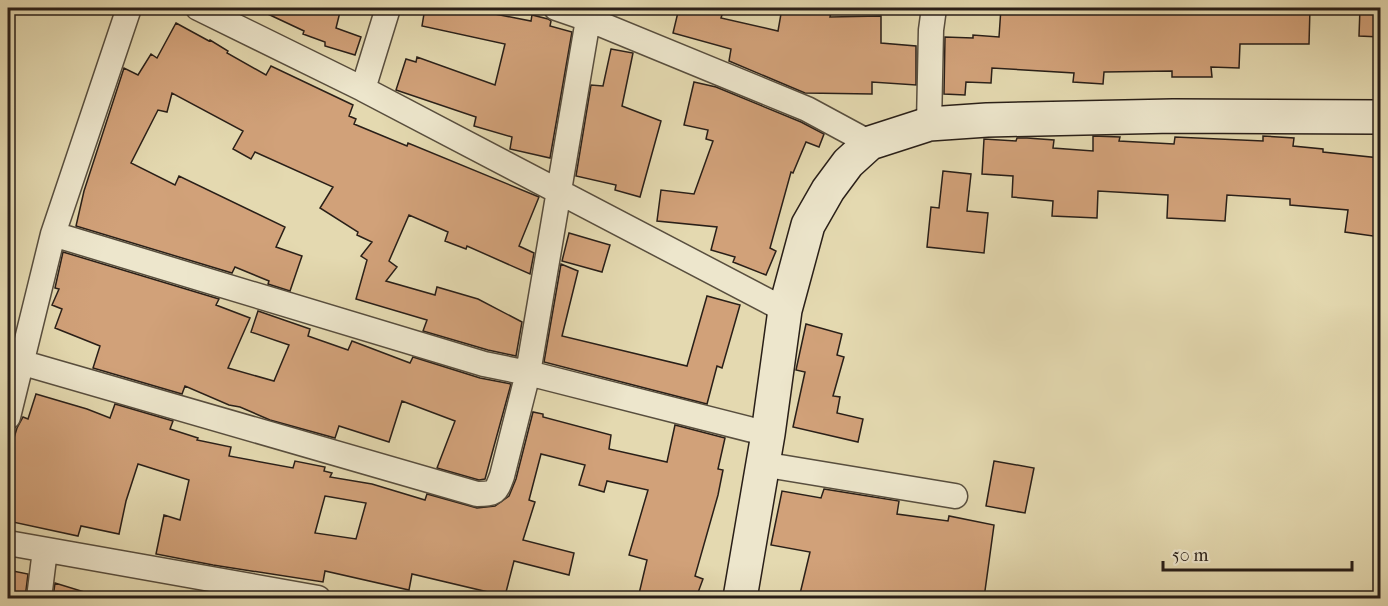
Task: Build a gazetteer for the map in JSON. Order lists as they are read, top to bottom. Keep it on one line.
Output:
{"scale_bar":"50 m"}
